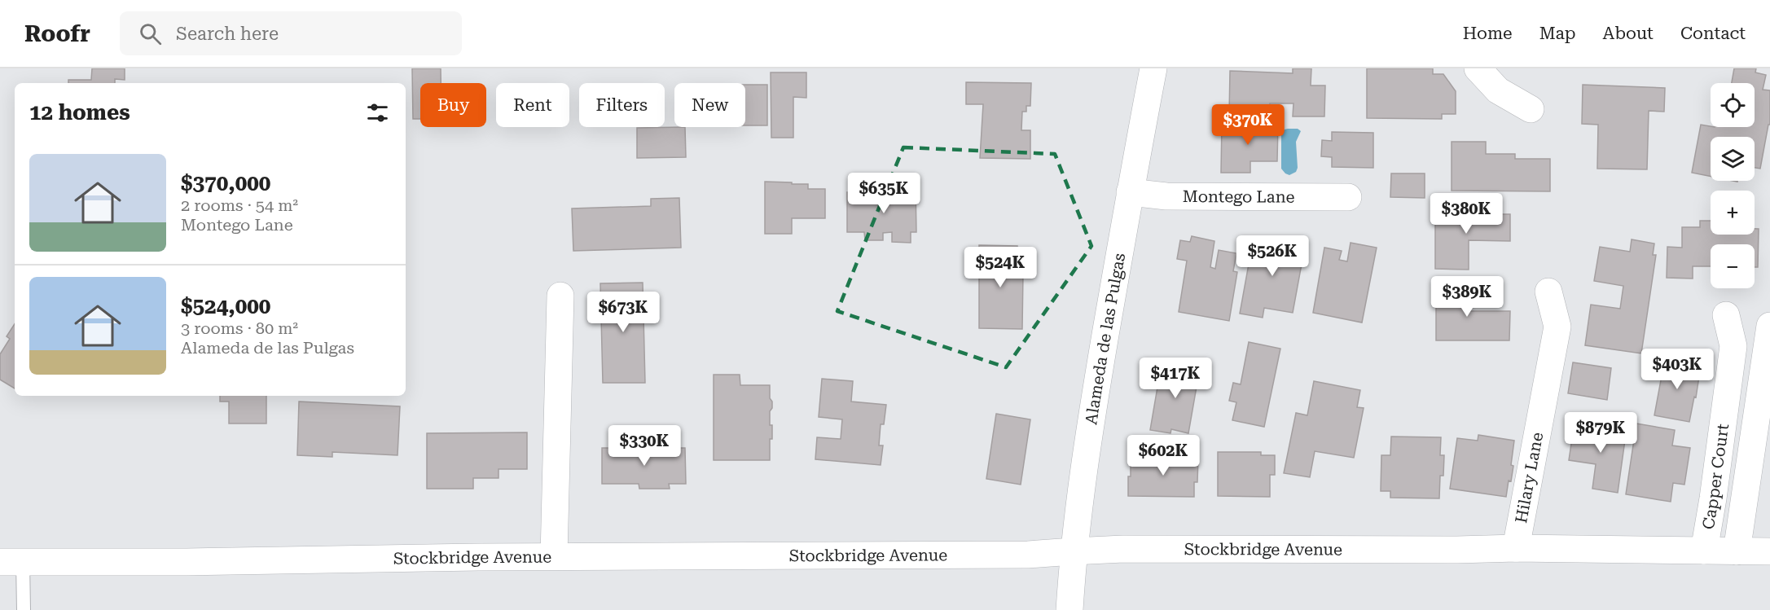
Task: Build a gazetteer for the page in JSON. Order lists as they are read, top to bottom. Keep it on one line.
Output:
{"streets":{"street":["Montego Lane","Alameda de las Pulgas","Capper Court","Hilary Lane","Stockbridge Avenue"]},"crossings":[["Montego Lane","Alameda de las Pulgas"],["Alameda de las Pulgas","Stockbridge Avenue"],["Capper Court","Stockbridge Avenue"],["Hilary Lane","Stockbridge Avenue"]],"page":{"header":"Roofr","search":"Search here","nav":["Home","Map","About","Contact"],"map_buttons":["+","−"],"chip":["Buy","Rent","Filters","New"],"heading":"12 homes","price":["$370K","$635K","$380K","$526K","$524K","$389K","$673K","$403K","$417K","$879K","$330K","$602K"],"list":[{"name":"$370,000","note":"2 rooms · 54 m² · Montego Lane"},{"name":"$524,000","note":"3 rooms · 80 m² · Alameda de las Pulgas"}]}}
